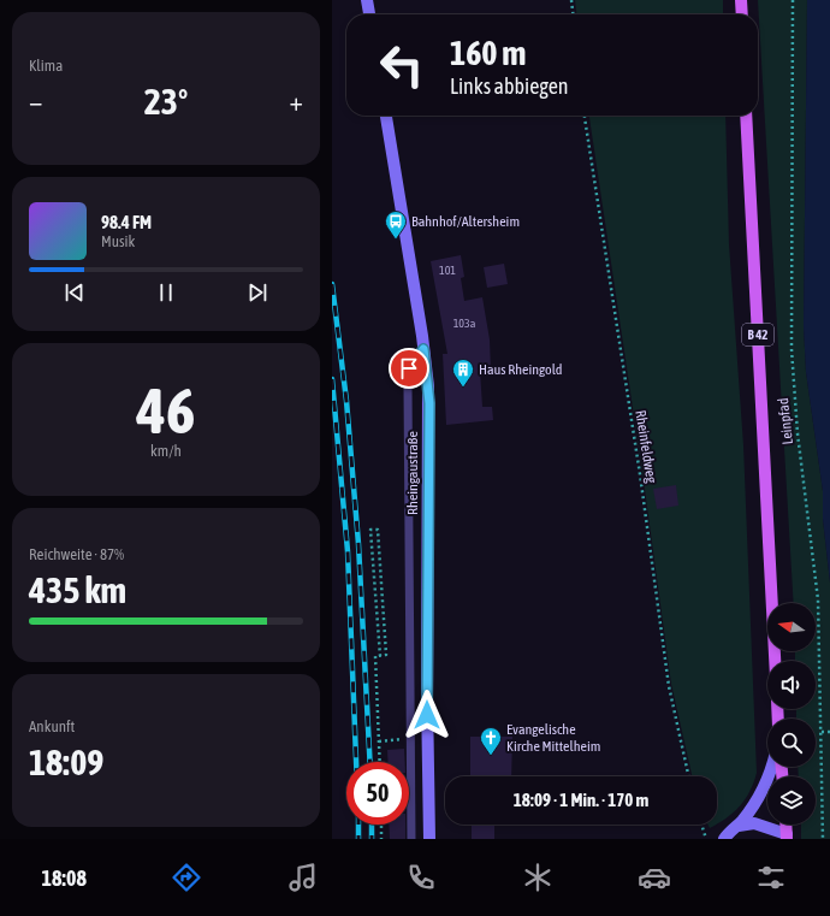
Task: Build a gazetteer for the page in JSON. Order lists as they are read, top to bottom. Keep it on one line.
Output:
{"streets":{"main road":["B 42","Rheingaustraße"],"path":["Leinpfad","Rheinfeldweg"]},"places":{"bus stop":["Bahnhof/Altersheim"],"building":["Haus Rheingold"],"church":["Evangelische Kirche Mittelheim"]},"house_numbers":["101","103a"],"north":"left","page":{"tile":["Klima",["46","km/h"],["Reichweite · 87%","435 km"],["Ankunft","18:09"]],"turn":["160 m","Links abbiegen"],"heat":["−","23°","+"],"song":["98.4 FM","Musik"],"limit":"50","trip":"18:09 · 1 Min. · 170 m","tabs":"18:08"}}
